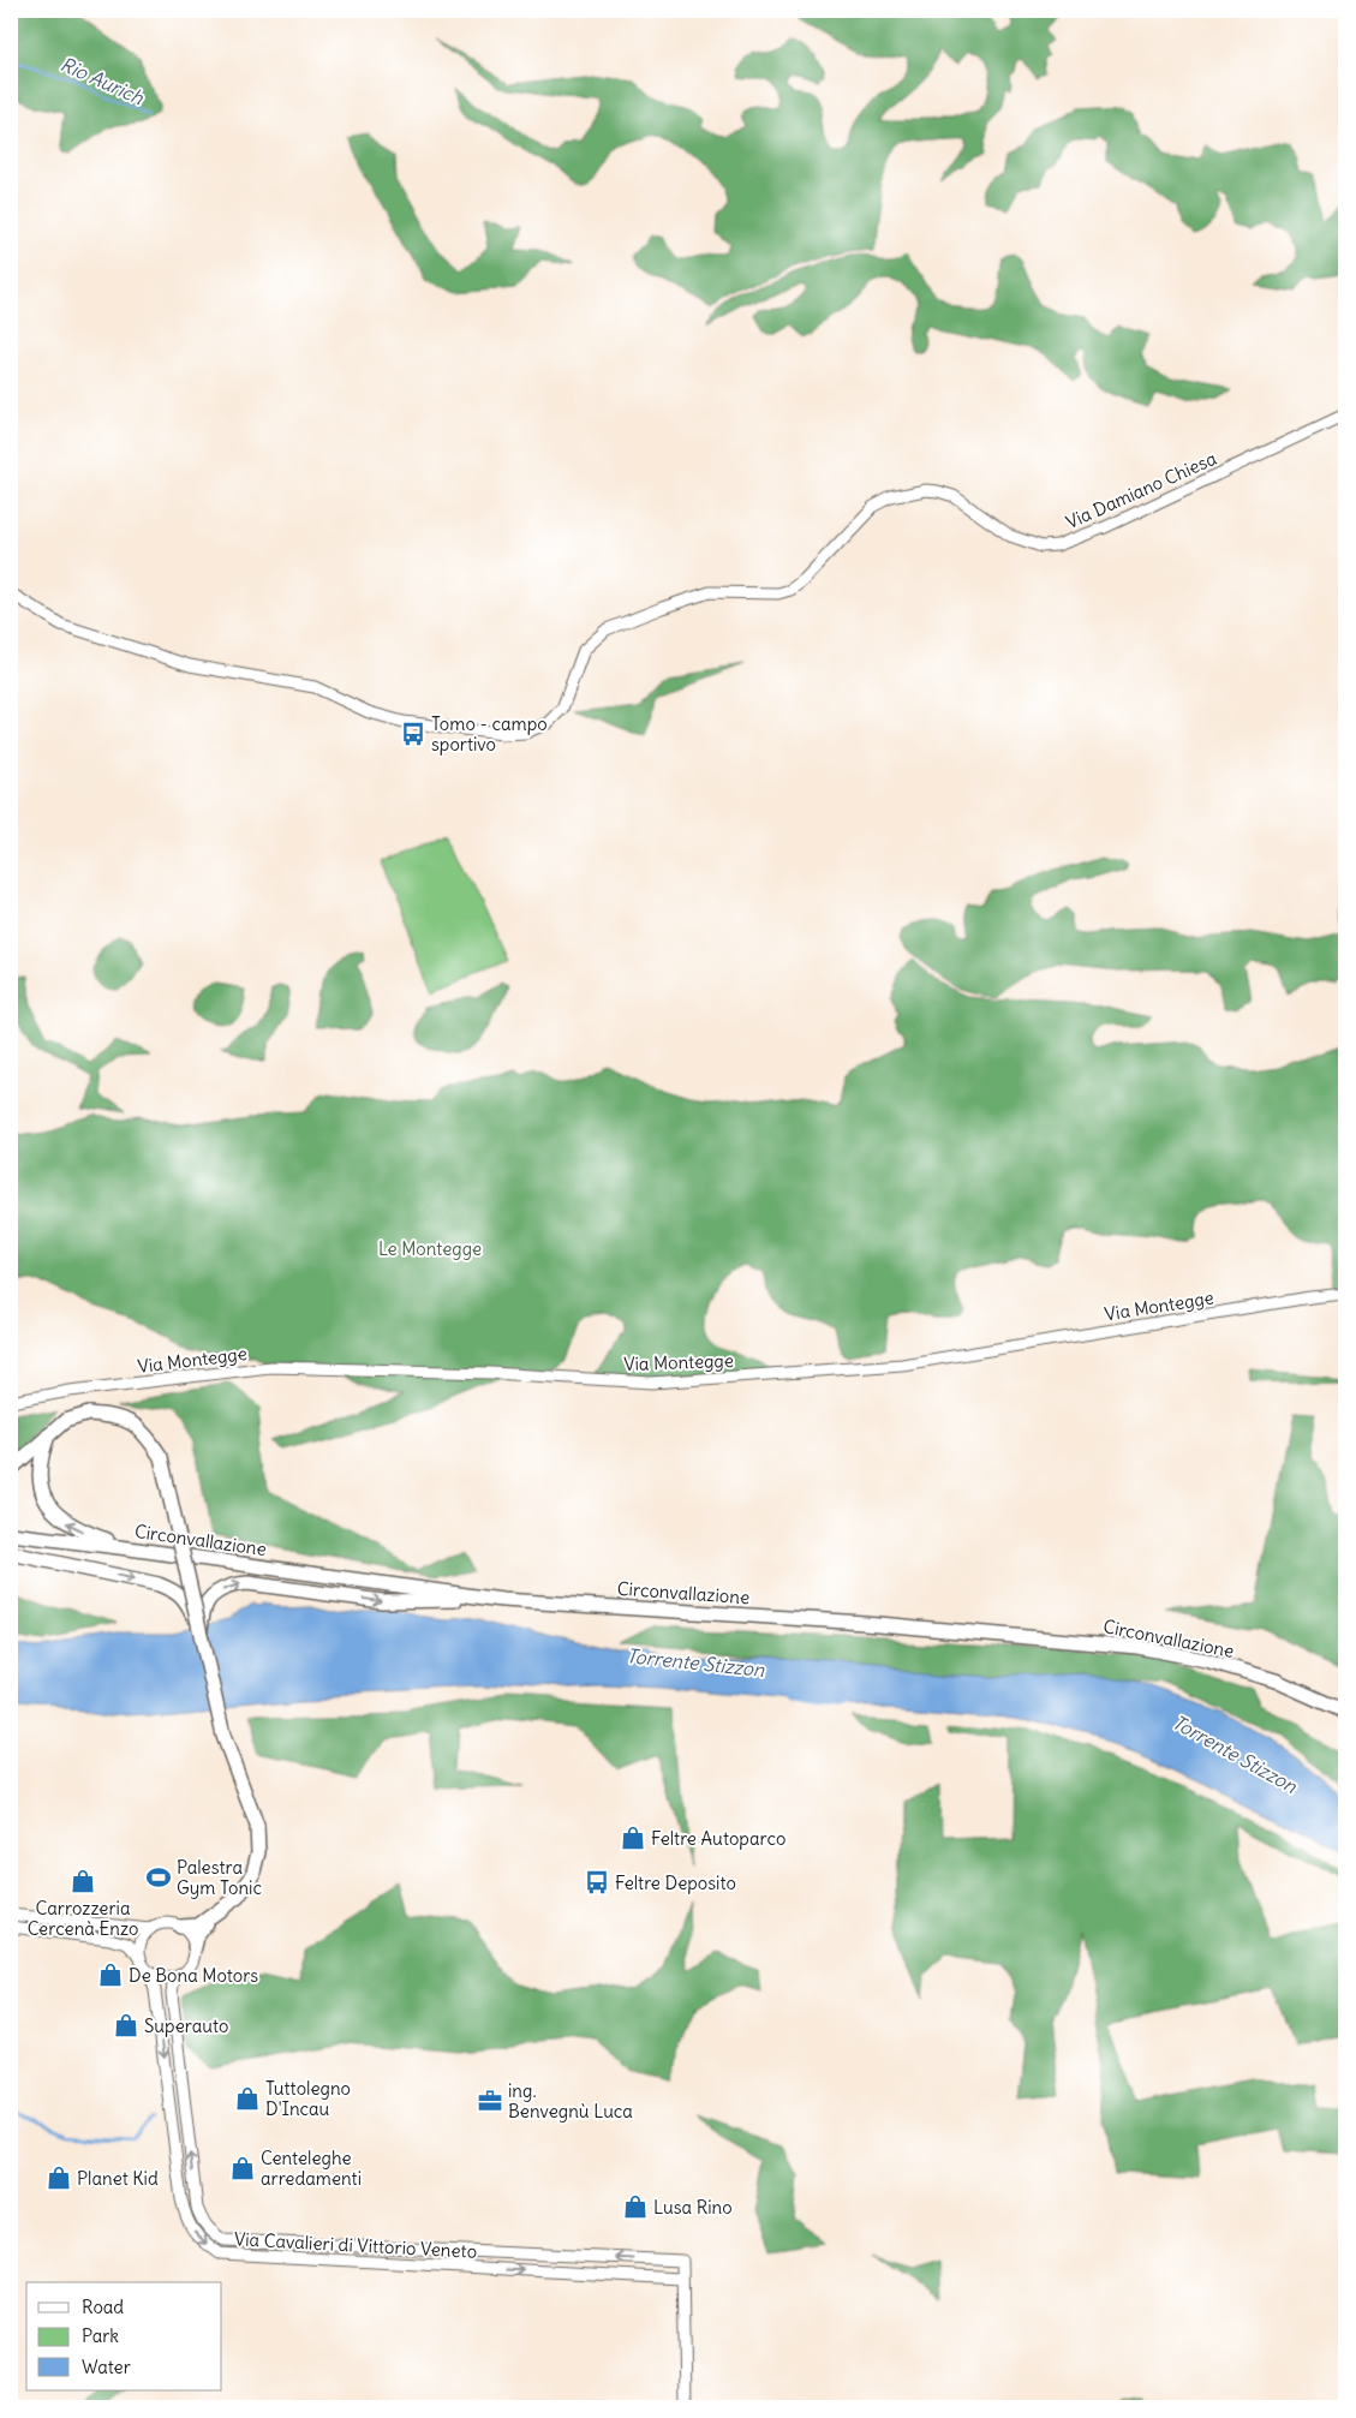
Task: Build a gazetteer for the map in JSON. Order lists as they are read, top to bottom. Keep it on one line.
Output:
{"streets":{"highway":["Circonvallazione"],"street":["Via Damiano Chiesa","Via Montegge","Via Cavalieri di Vittorio Veneto"]},"water":["Rio Aurich","Torrente Stizzon"],"parks":["Le Montegge"],"places":{"bus stop":["Tomo - campo sportivo","Feltre Deposito"],"shop":["Feltre Autoparco","Carrozzeria Cercenà Enzo","De Bona Motors","Superauto","Tuttolegno D'Incau","Centeleghe arredamenti","Planet Kid","Lusa Rino"],"sports":["Palestra Gym Tonic"],"office":["ing. Benvegnù Luca"]},"legend":["Road","Park","Water"]}
